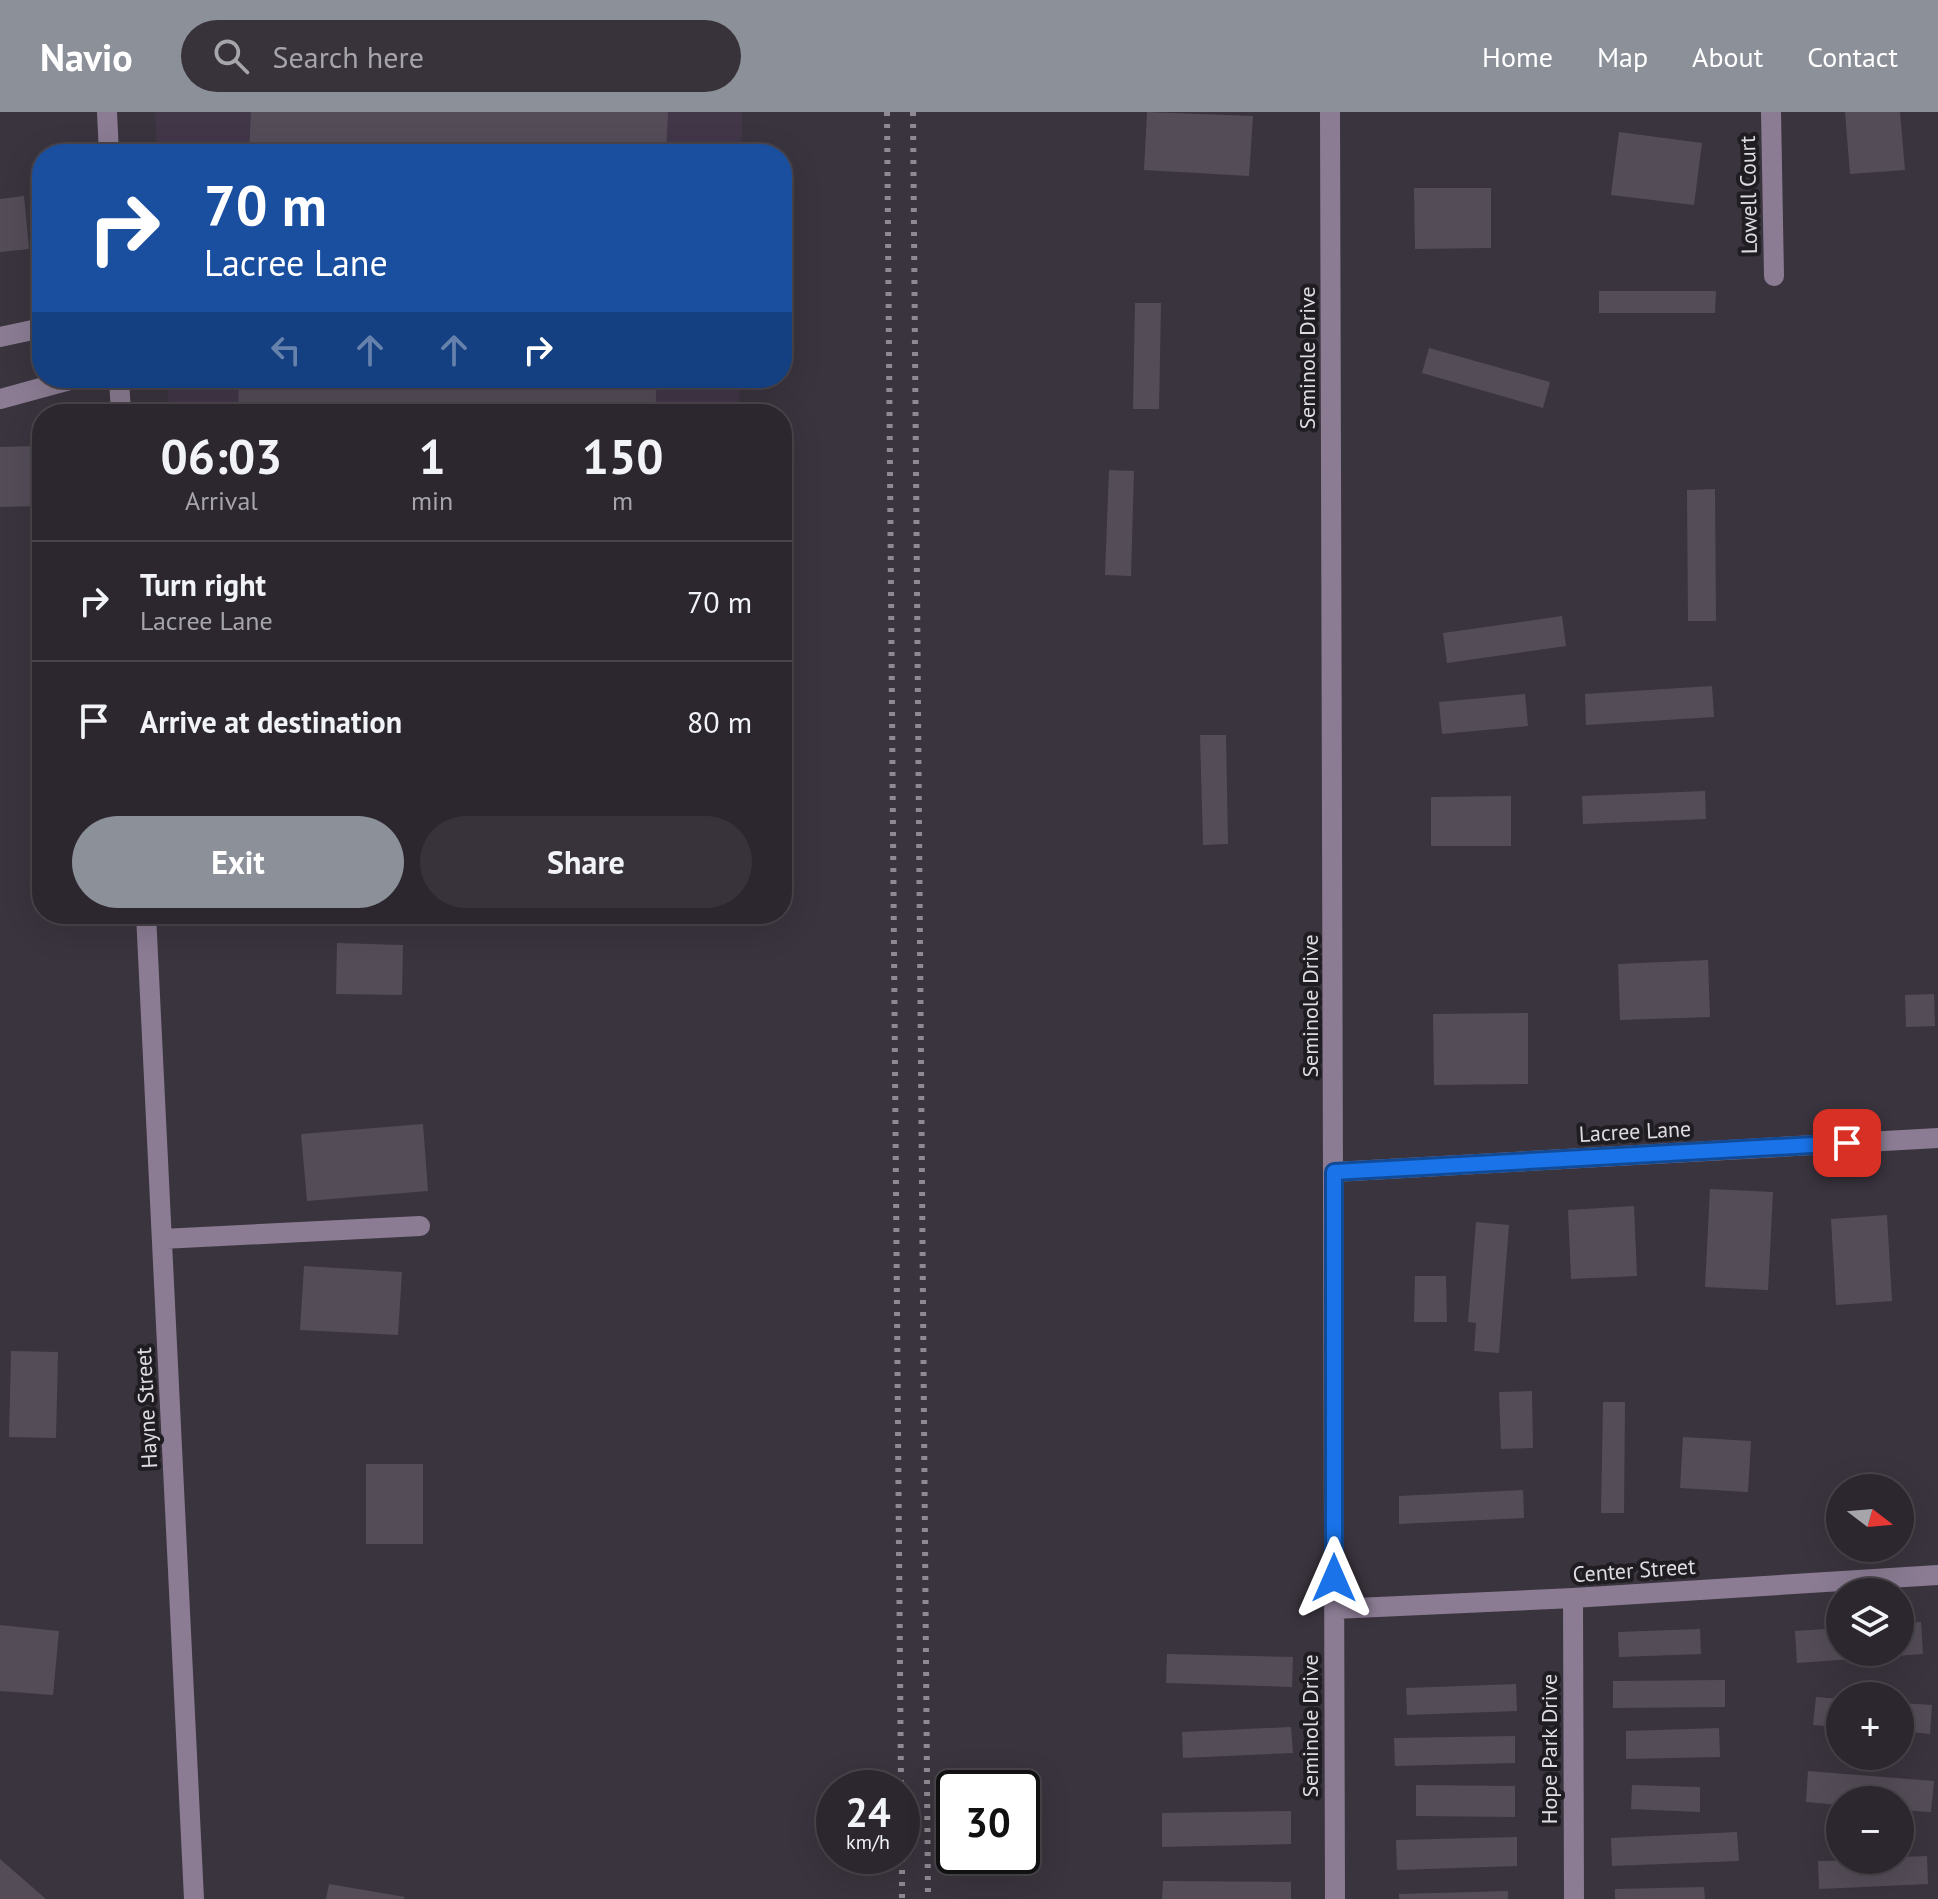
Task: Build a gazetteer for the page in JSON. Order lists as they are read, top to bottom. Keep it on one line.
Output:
{"streets":{"street":["Lowell Court","Seminole Drive","Lacree Lane","Hayne Street","Center Street","Hope Park Drive"]},"crossings":[["Seminole Drive","Lacree Lane"],["Seminole Drive","Center Street"],["Center Street","Hope Park Drive"]],"north":"right","page":{"header":"Navio","search":"Search here","nav":["Home","Map","About","Contact"],"turn":["70 m","Lacree Lane"],"eta":["06:03","Arrival","1","min","150","m"],"list":[{"name":"Turn right","note":"Lacree Lane","value":"70 m"},{"name":"Arrive at destination","value":"80 m"}],"buttons":["Exit","Share"],"map_buttons":["+","−"],"speed":"24 km/h","limit":"30"}}
